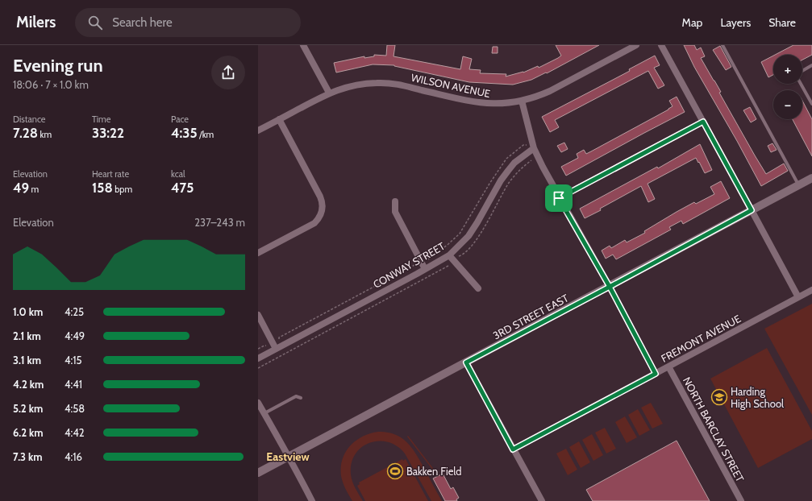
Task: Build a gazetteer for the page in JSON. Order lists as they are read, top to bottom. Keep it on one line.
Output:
{"streets":{"street":["WILSON AVENUE","CONWAY STREET","3RD STREET EAST","FREMONT AVENUE","NORTH BARCLAY STREET"]},"crossings":[["FREMONT AVENUE","NORTH BARCLAY STREET"]],"districts":["Eastview"],"places":{"school or university":["Harding High School"],"sports":["Bakken Field"]},"page":{"header":"Milers","search":"Search here","nav":["Map","Layers","Share"],"heading":["Evening run","18:06 · 7 × 1.0 km"],"map_buttons":["+","−"],"stats":[["Distance","7.28 km"],["Time","33:22"],["Pace","4:35 /km"],["Elevation","49 m"],["Heart rate","158 bpm"],["kcal","475"]],"chart":["Elevation","237–243 m"],"list":[{"name":"1.0 km","note":"4:25"},{"name":"2.1 km","note":"4:49"},{"name":"3.1 km","note":"4:15"},{"name":"4.2 km","note":"4:41"},{"name":"5.2 km","note":"4:58"},{"name":"6.2 km","note":"4:42"},{"name":"7.3 km","note":"4:16"}]}}
